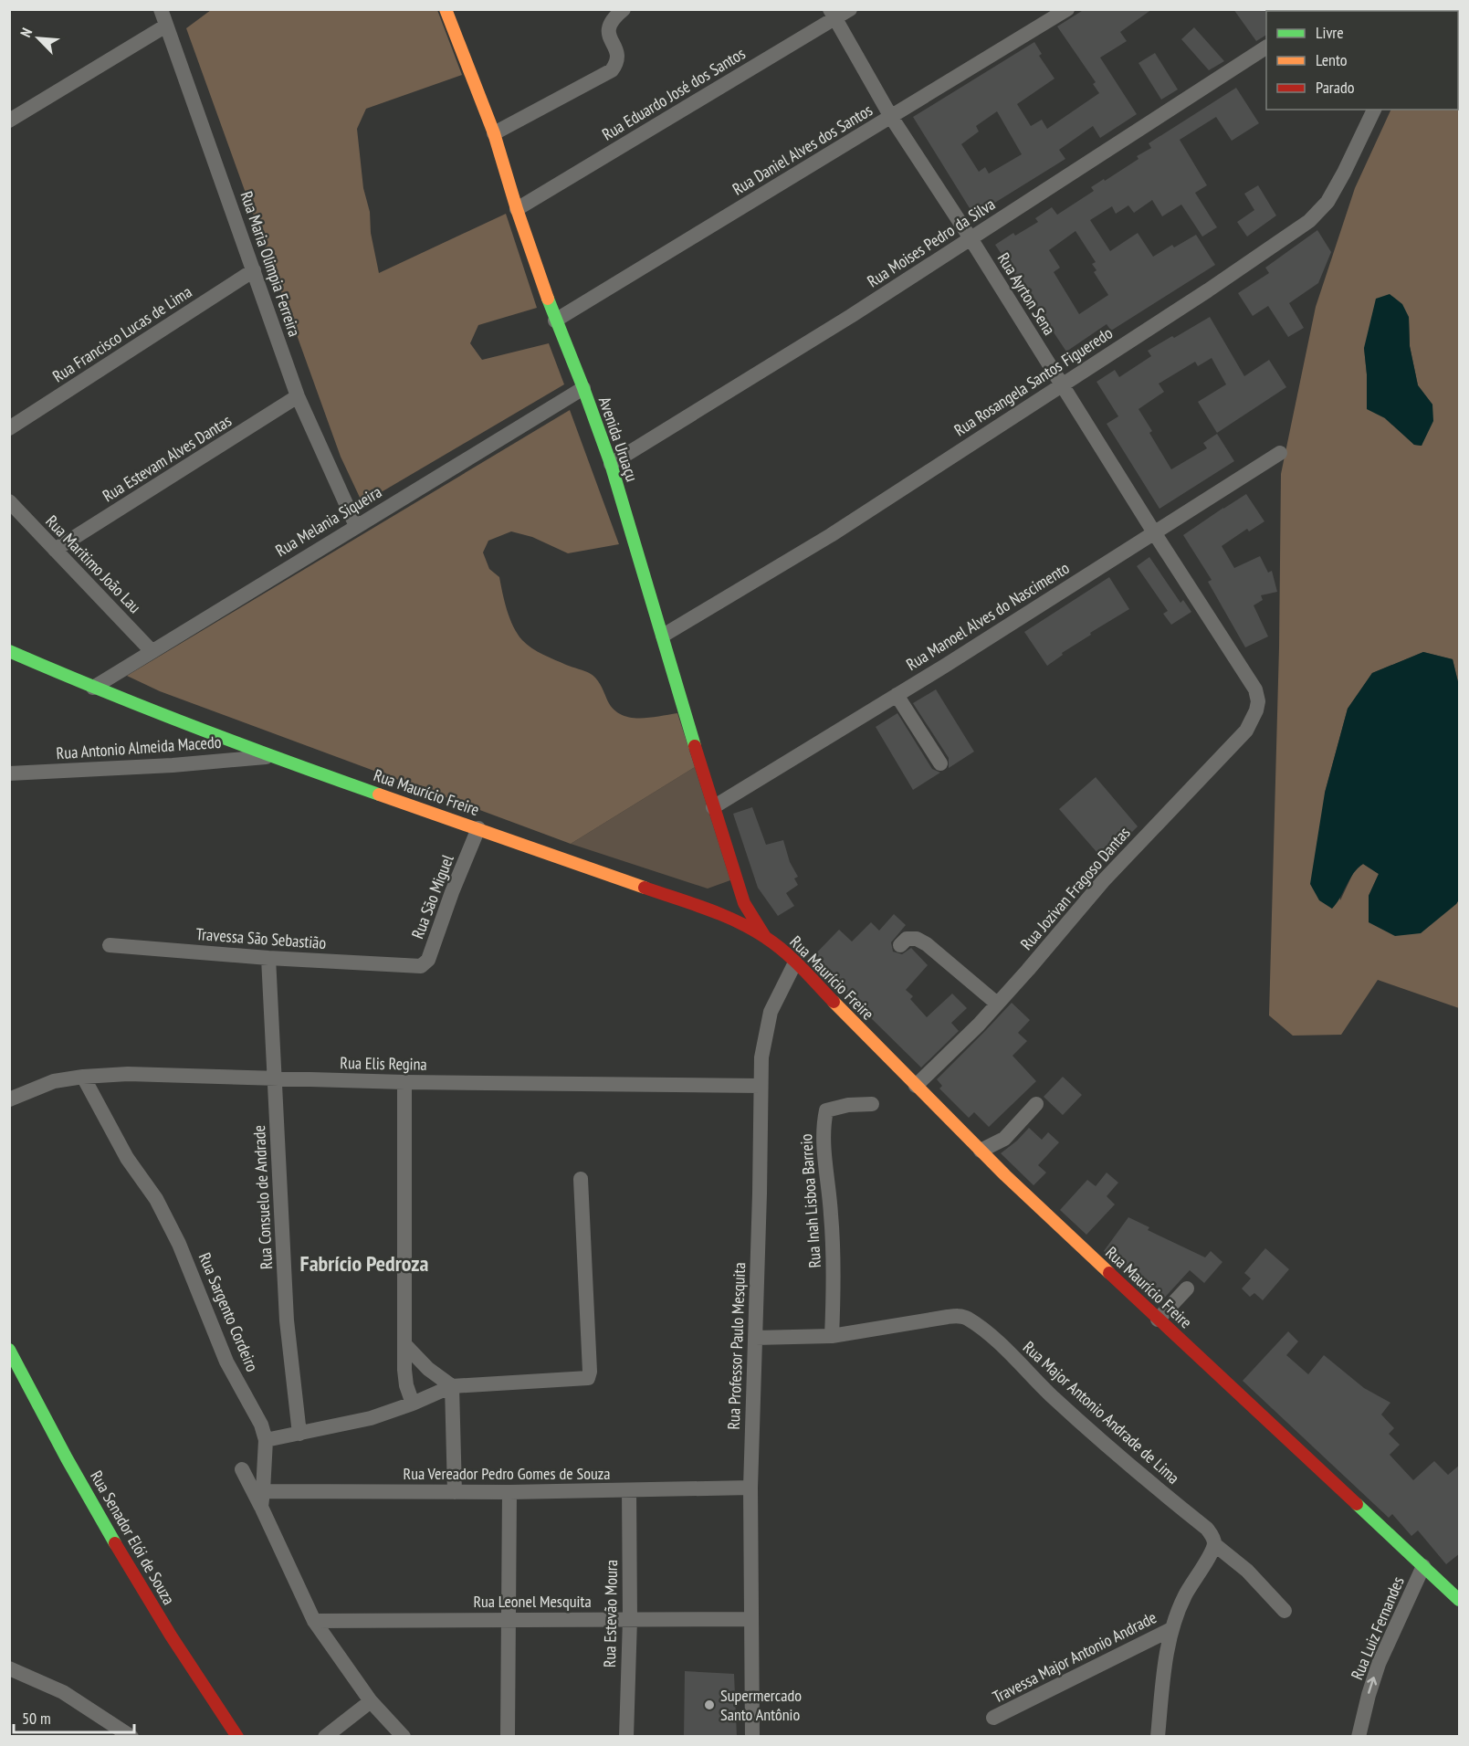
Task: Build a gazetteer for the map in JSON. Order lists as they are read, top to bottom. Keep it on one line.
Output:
{"streets":{"street":["Rua Eduardo José dos Santos","Rua Daniel Alves dos Santos","Rua Moises Pedro da Silva","Rua Maria Olimpia Ferreira","Rua Ayrton Sena","Rua Francisco Lucas de Lima","Rua Rosangela Santos Figueredo","Avenida Uruaçu","Rua Estevam Alves Dantas","Rua Melania Siqueira","Rua Maritimo João Lau","Rua Manoel Alves do Nascimento","Rua Antonio Almeida Macedo","Rua Maurício Freire","Rua Jozivan Fragoso Dantas","Rua São Miguel","Travessa São Sebastião","Rua Elis Regina","Rua Consuelo de Andrade","Rua Inah Lisboa Barreio","Rua Sargento Cordeiro","Rua Professor Paulo Mesquita","Rua Major Antonio Andrade de Lima","Rua Vereador Pedro Gomes de Souza","Rua Senador Elói de Souza","Rua Leonel Mesquita","Rua Estevão Moura","Rua Luiz Fernandes","Travessa Major Antonio Andrade"]},"crossings":[["Rua Eduardo José dos Santos","Rua Ayrton Sena"],["Rua Eduardo José dos Santos","Avenida Uruaçu"],["Rua Daniel Alves dos Santos","Rua Ayrton Sena"],["Rua Daniel Alves dos Santos","Avenida Uruaçu"],["Rua Moises Pedro da Silva","Rua Ayrton Sena"],["Rua Moises Pedro da Silva","Avenida Uruaçu"],["Rua Maria Olimpia Ferreira","Rua Francisco Lucas de Lima"],["Rua Maria Olimpia Ferreira","Rua Estevam Alves Dantas"],["Rua Maria Olimpia Ferreira","Rua Melania Siqueira"],["Rua Ayrton Sena","Rua Rosangela Santos Figueredo"],["Rua Ayrton Sena","Rua Manoel Alves do Nascimento"],["Rua Ayrton Sena","Rua Jozivan Fragoso Dantas"],["Rua Rosangela Santos Figueredo","Avenida Uruaçu"],["Avenida Uruaçu","Rua Melania Siqueira"],["Avenida Uruaçu","Rua Manoel Alves do Nascimento"],["Avenida Uruaçu","Rua Maurício Freire"],["Rua Estevam Alves Dantas","Rua Maritimo João Lau"],["Rua Melania Siqueira","Rua Maritimo João Lau"],["Rua Melania Siqueira","Rua Maurício Freire"],["Rua Antonio Almeida Macedo","Rua Maurício Freire"],["Rua Maurício Freire","Rua Jozivan Fragoso Dantas"],["Rua Maurício Freire","Rua São Miguel"],["Rua Maurício Freire","Rua Professor Paulo Mesquita"],["Rua Maurício Freire","Rua Luiz Fernandes"],["Rua São Miguel","Travessa São Sebastião"],["Travessa São Sebastião","Rua Consuelo de Andrade"],["Rua Elis Regina","Rua Consuelo de Andrade"],["Rua Elis Regina","Rua Sargento Cordeiro"],["Rua Elis Regina","Rua Professor Paulo Mesquita"],["Rua Inah Lisboa Barreio","Rua Major Antonio Andrade de Lima"],["Rua Sargento Cordeiro","Rua Vereador Pedro Gomes de Souza"],["Rua Sargento Cordeiro","Rua Leonel Mesquita"],["Rua Professor Paulo Mesquita","Rua Major Antonio Andrade de Lima"],["Rua Professor Paulo Mesquita","Rua Vereador Pedro Gomes de Souza"],["Rua Professor Paulo Mesquita","Rua Leonel Mesquita"],["Rua Vereador Pedro Gomes de Souza","Rua Estevão Moura"],["Rua Leonel Mesquita","Rua Estevão Moura"]],"one_way":["Rua Luiz Fernandes"],"districts":["Fabrício Pedroza"],"places":["Supermercado Santo Antônio"],"legend":["Livre","Lento","Parado"],"scale_bar":"50 m","north":"top left"}
